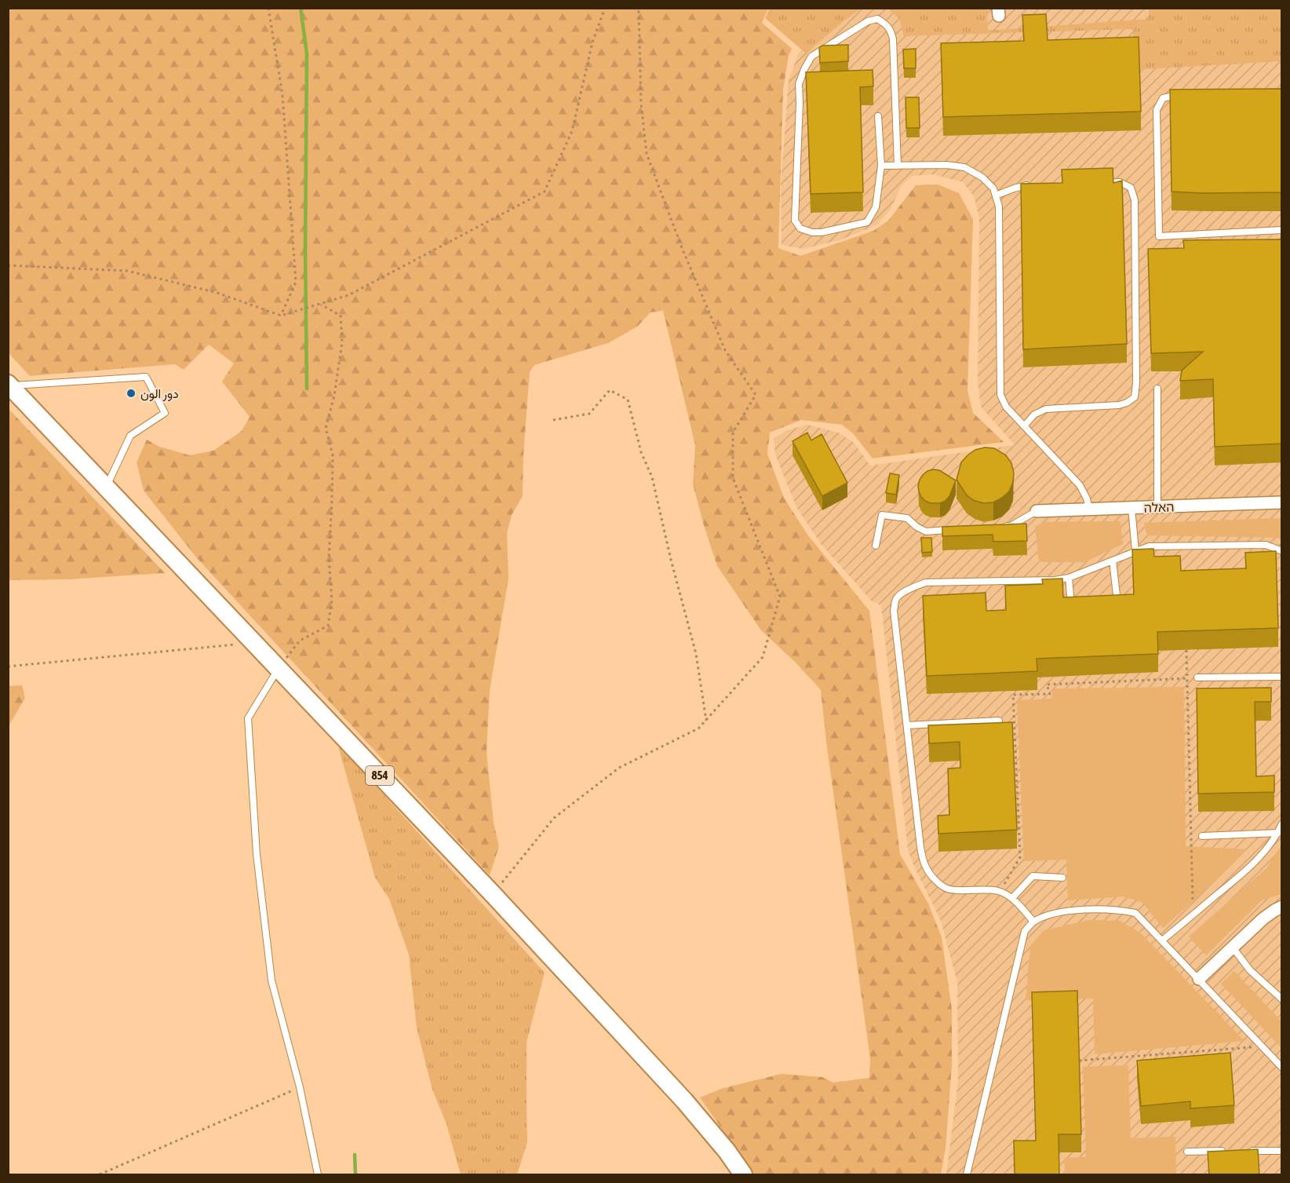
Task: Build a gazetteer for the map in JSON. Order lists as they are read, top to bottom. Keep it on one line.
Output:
{"streets":{"main road":["854"],"street":["האלה"]},"places":["دور الون"]}
